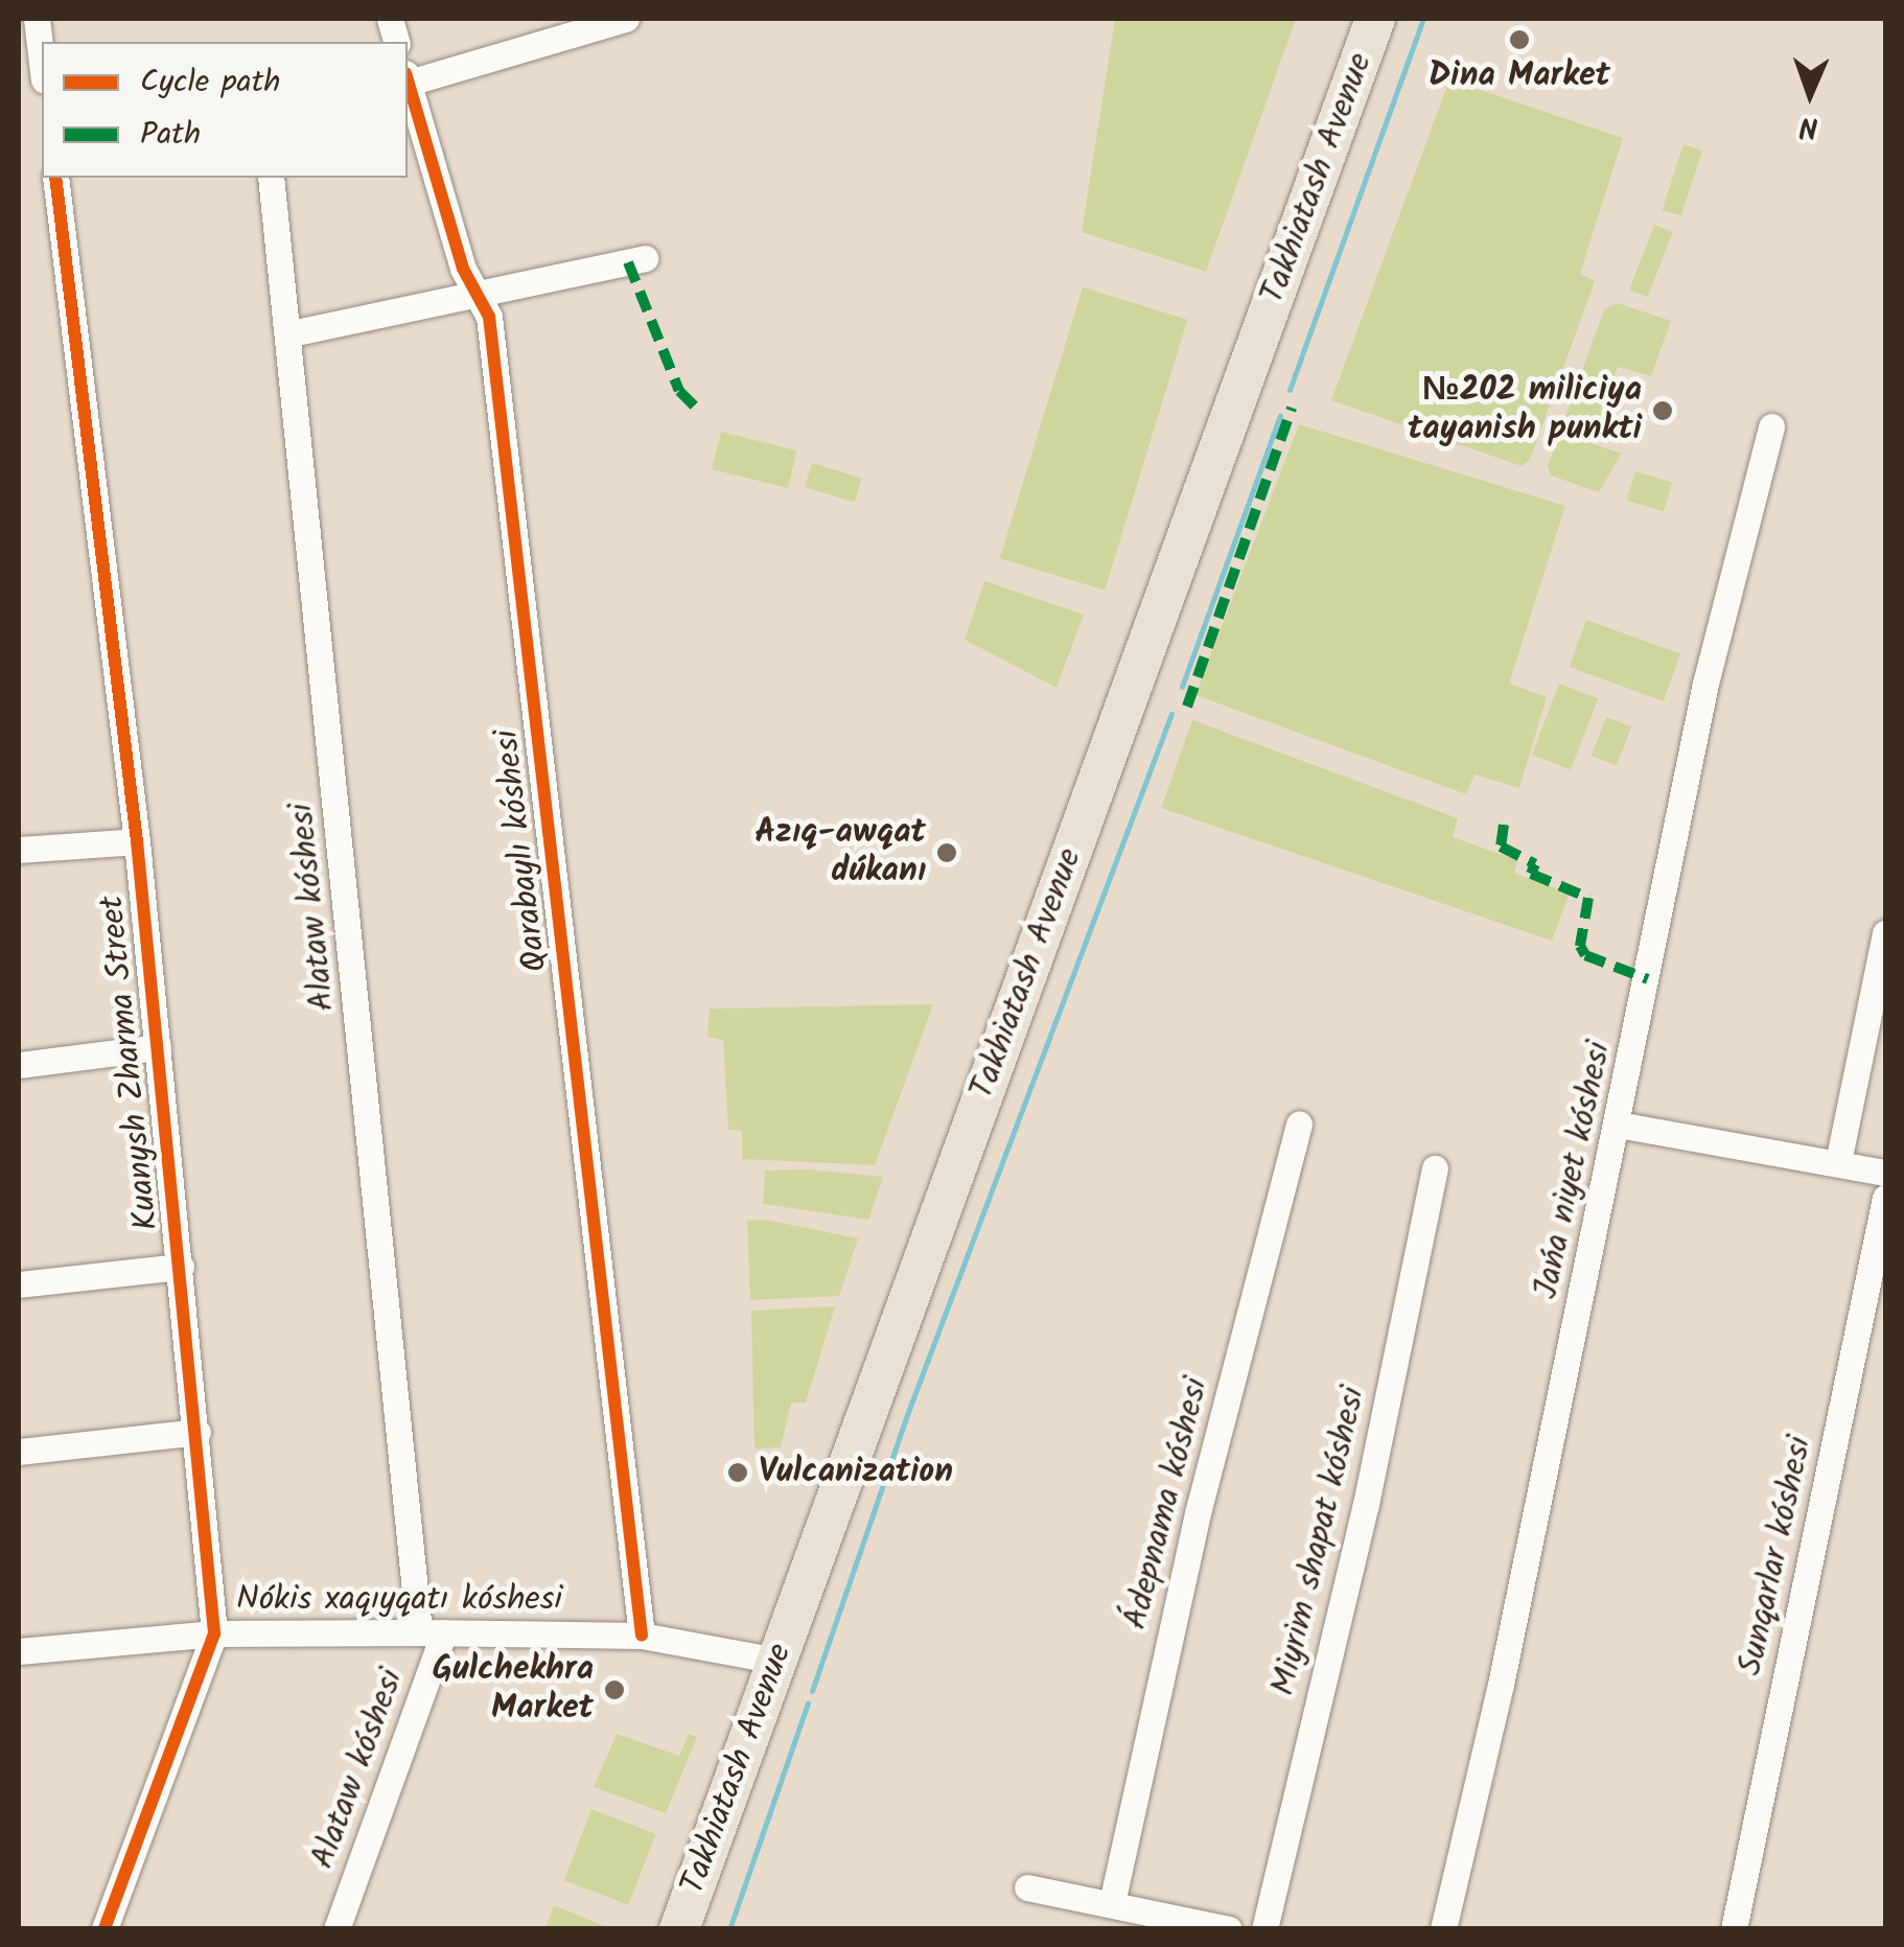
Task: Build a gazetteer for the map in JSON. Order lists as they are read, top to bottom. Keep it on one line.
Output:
{"streets":{"highway":["Takhiatash Avenue"],"street":["Qarabaylı kóshesi","Alataw kóshesi","Kuanysh Zharma Street","Jańa niyet kóshesi","Ádepnama kóshesi","Miyrim shapat kóshesi","Sunqarlar kóshesi","Nókis xaqıyqatı kóshesi"]},"crossings":[["Takhiatash Avenue","Nókis xaqıyqatı kóshesi"],["Qarabaylı kóshesi","Nókis xaqıyqatı kóshesi"],["Alataw kóshesi","Nókis xaqıyqatı kóshesi"],["Kuanysh Zharma Street","Nókis xaqıyqatı kóshesi"]],"places":["Dina Market","№202 miliciya tayanish punkti","Azıq-awqat dúkanı","Vulcanization","Gulchekhra Market"],"legend":["Cycle path","Path"],"north":"bottom"}
